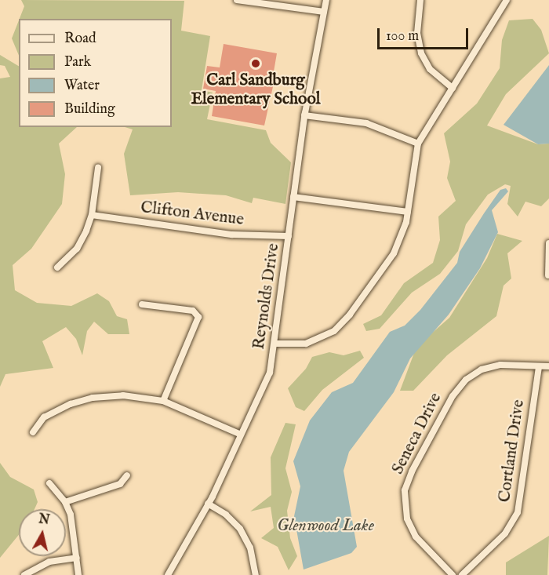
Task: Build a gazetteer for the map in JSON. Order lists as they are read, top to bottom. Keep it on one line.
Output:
{"streets":{"street":["Clifton Avenue","Reynolds Drive","Seneca Drive","Cortland Drive"]},"crossings":[["Clifton Avenue","Reynolds Drive"],["Seneca Drive","Cortland Drive"]],"water":["Glenwood Lake"],"places":["Carl Sandburg Elementary School"],"legend":["Road","Park","Water","Building"],"scale_bar":"100 m","north":"top"}
